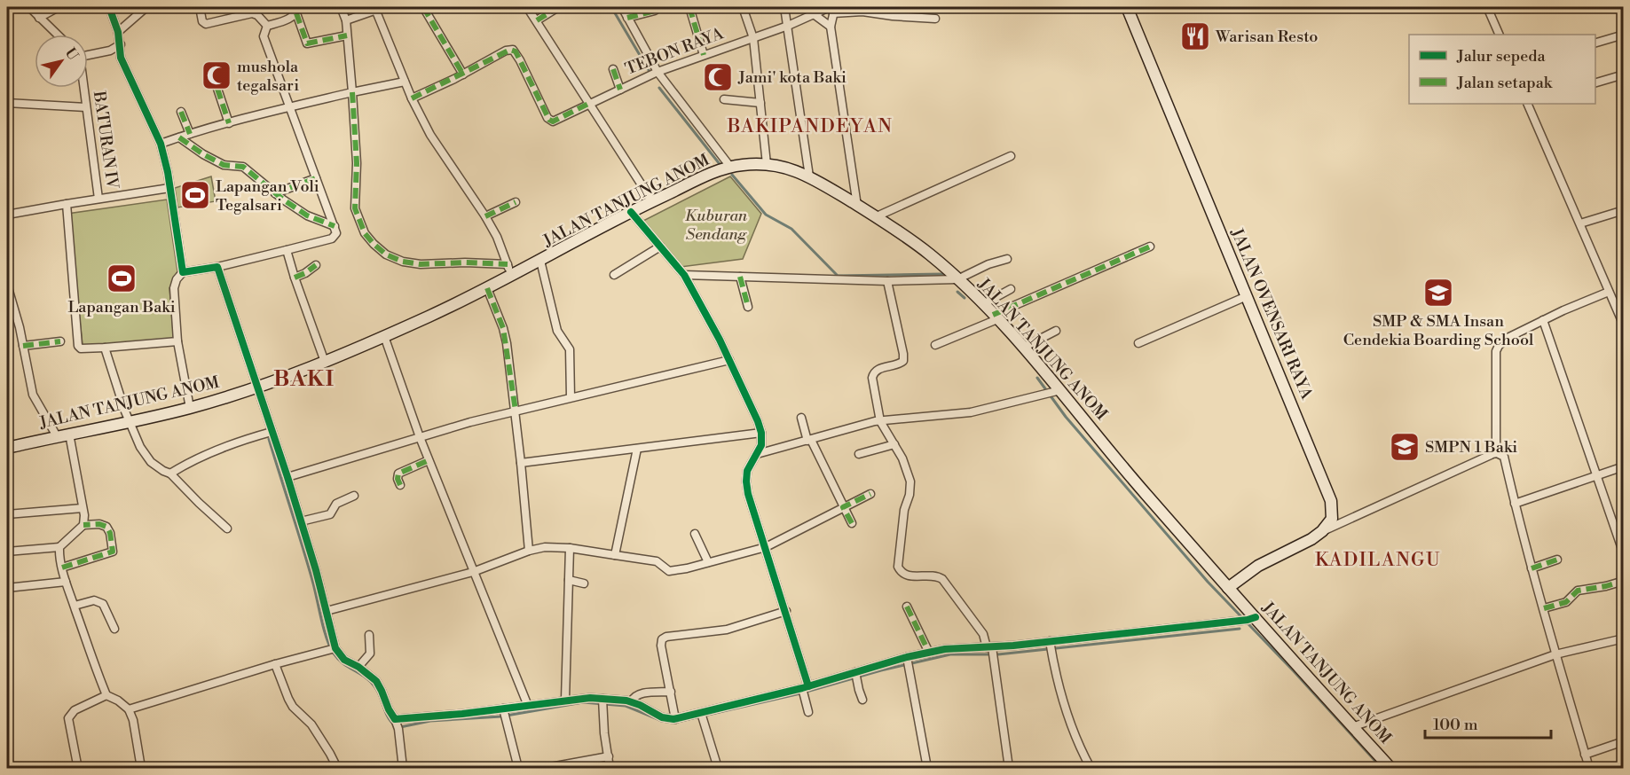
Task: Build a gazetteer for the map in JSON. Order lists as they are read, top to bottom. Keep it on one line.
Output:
{"streets":{"main road":["JALAN TANJUNG ANOM","JALAN OVENSARI RAYA"],"street":["TEBON RAYA","BATURAN IV"]},"districts":["BAKIPANDEYAN","BAKI","KADILANGU"],"parks":["Kuburan Sendang"],"places":{"restaurant":["Warisan Resto"],"mosque":["mushola tegalsari","Jami' kota Baki"],"sports":["Lapangan Voli Tegalsari","Lapangan Baki"],"school or university":["SMP & SMA Insan Cendekia Boarding School","SMPN 1 Baki"]},"legend":["Jalur sepeda","Jalan setapak"],"scale_bar":"100 m","north":"top right"}
